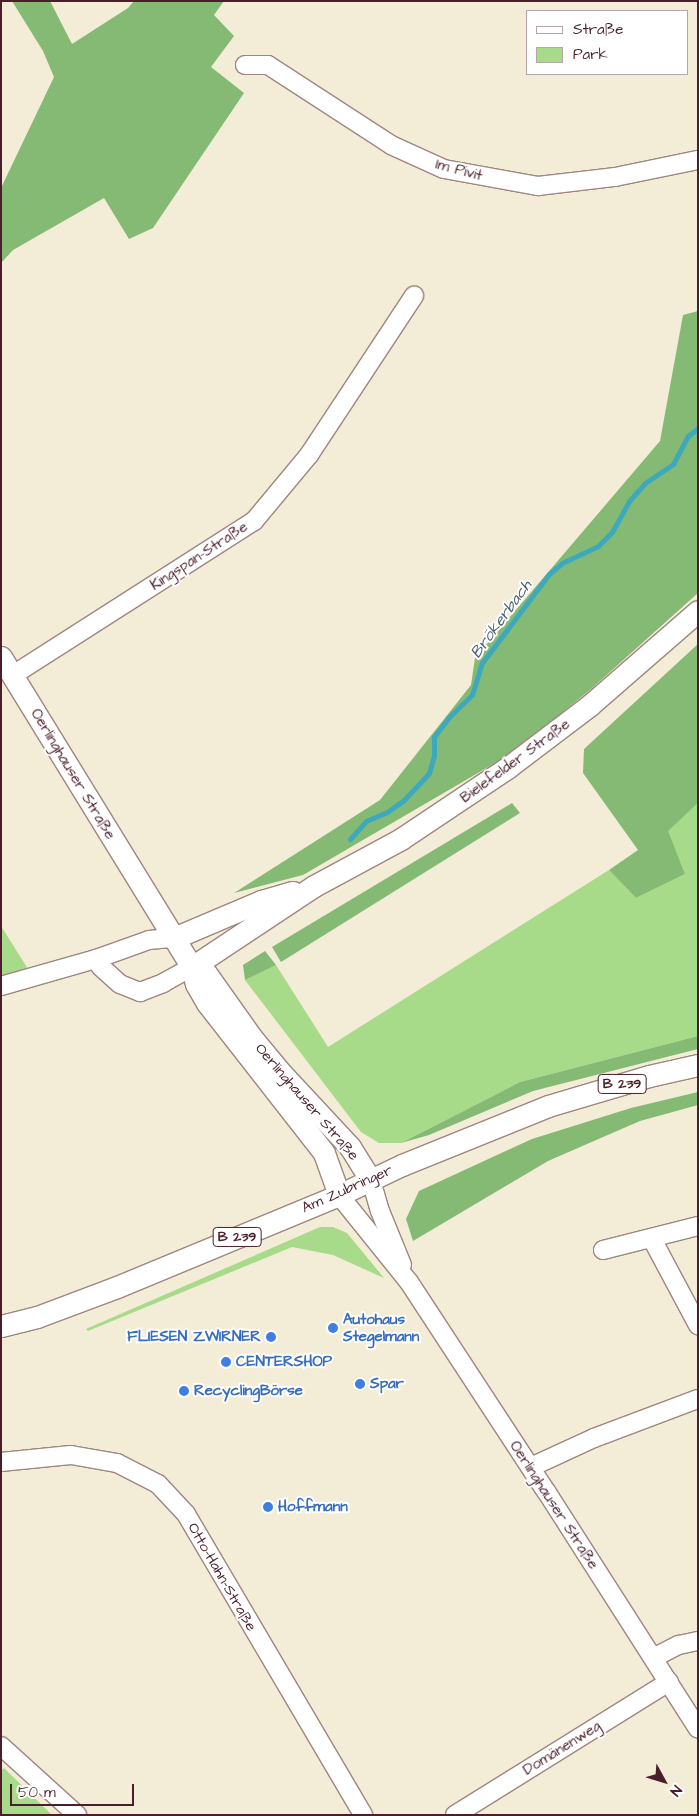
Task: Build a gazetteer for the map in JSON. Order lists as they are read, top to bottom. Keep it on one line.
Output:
{"streets":{"main road":["Bielefelder Straße","Oerlinghauser Straße","B 239","Am Zubringer"],"street":["Im Pivit","Kingspan-Straße","Otto-Hahn-Straße","Domänenweg"]},"crossings":[["Kingspan-Straße","Oerlinghauser Straße"],["Bielefelder Straße","Oerlinghauser Straße"],["Oerlinghauser Straße","Am Zubringer"],["Oerlinghauser Straße","Domänenweg"]],"water":["Brökerbach"],"places":["Autohaus Stegelmann","FLIESEN ZWIRNER","CENTERSHOP","Spar","RecyclingBörse","Hoffmann"],"legend":["Straße","Park"],"scale_bar":"50 m","north":"bottom right"}
